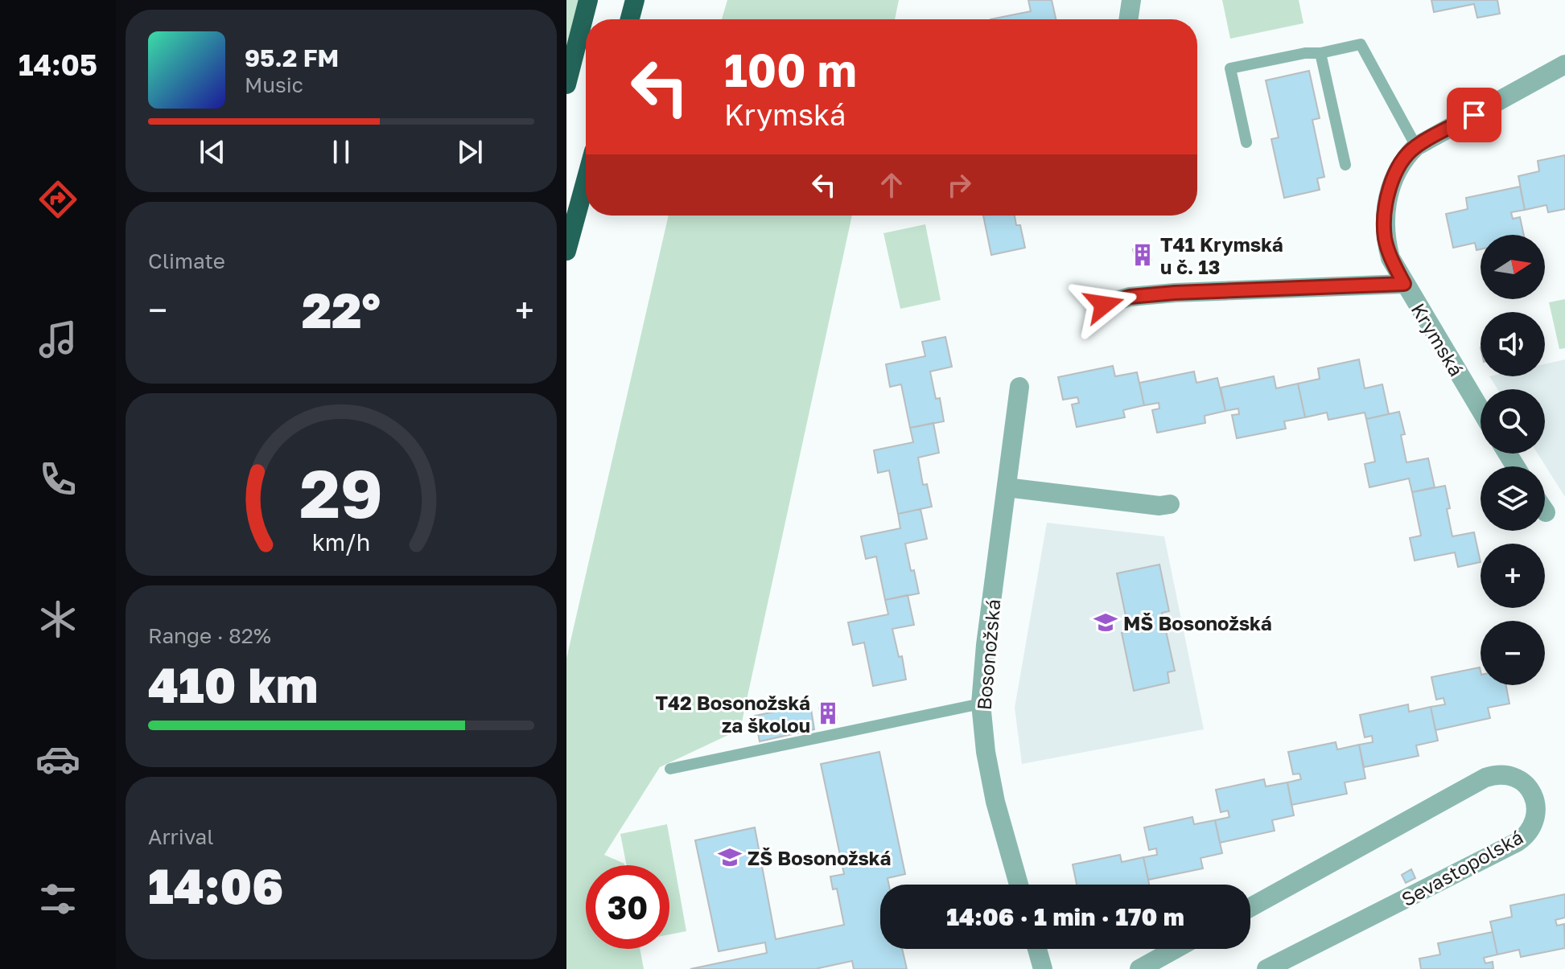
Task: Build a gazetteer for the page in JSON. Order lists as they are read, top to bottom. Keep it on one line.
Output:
{"streets":{"street":["Krymská","Bosonožská","Sevastopolská"]},"places":{"building":["T41 Krymská u č. 13","T42 Bosonožská za školou"],"school or university":["MŠ Bosonožská","ZŠ Bosonožská"]},"north":"right","page":{"tabs":"14:05","turn":["100 m","Krymská"],"song":["95.2 FM","Music"],"tile":["Climate",["Range · 82%","410 km"],["Arrival","14:06"]],"map_buttons":["+","−"],"heat":["−","22°","+"],"limit":"30","trip":"14:06 · 1 min · 170 m","gauge":["29","km/h"]}}
